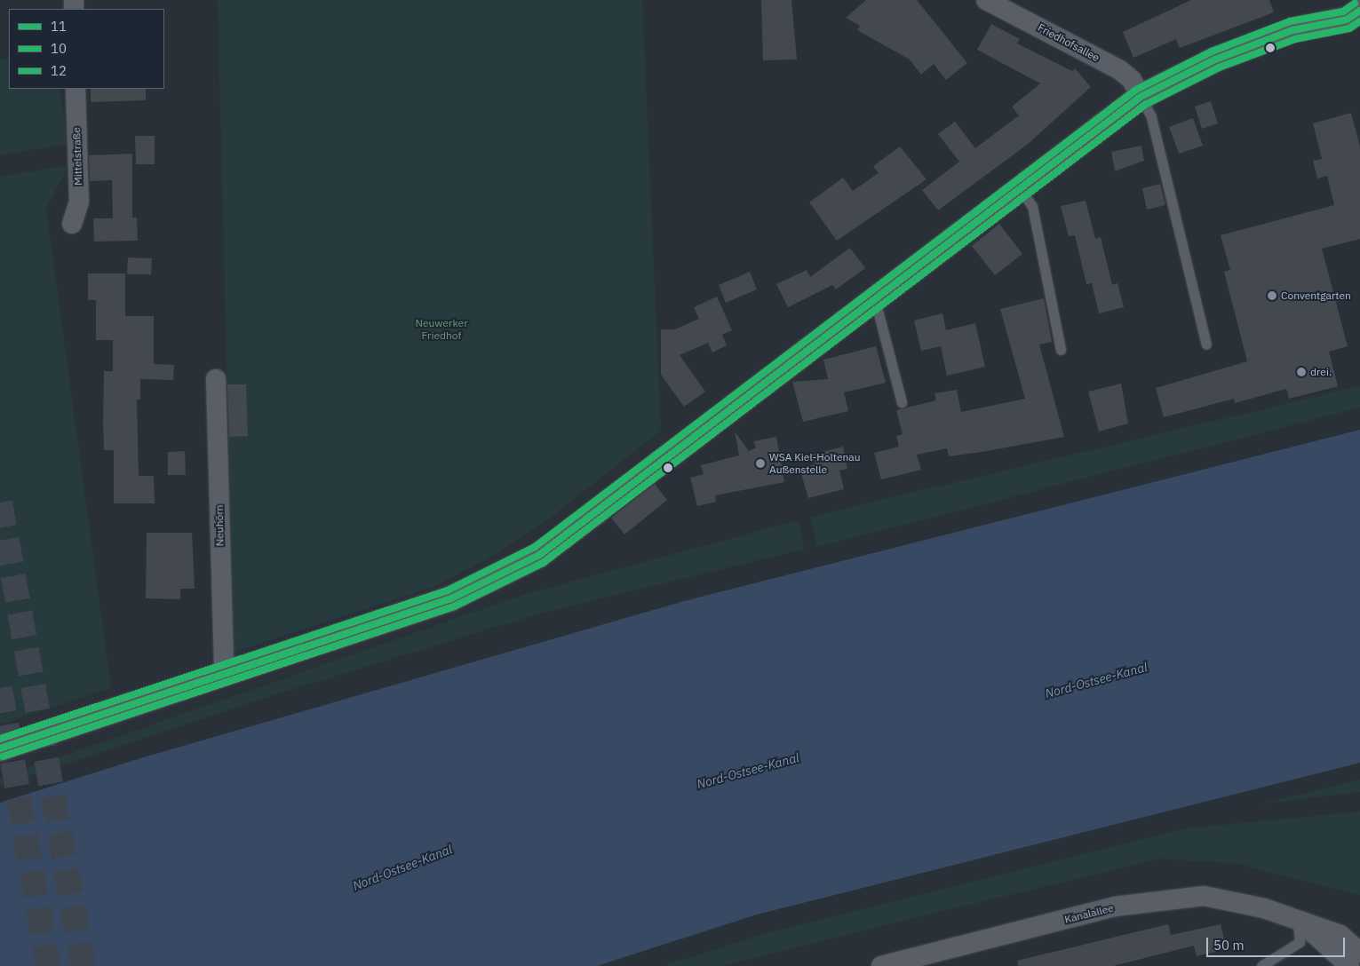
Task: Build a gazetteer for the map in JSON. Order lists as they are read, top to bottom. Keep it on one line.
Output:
{"streets":{"street":["Friedhofsallee","Mittelstraße","Neuhörn","Kanalallee"]},"water":["Nord-Ostsee-Kanal"],"parks":["Neuwerker Friedhof"],"places":["Conventgarten","drei.","WSA Kiel-Holtenau Außenstelle"],"lines":["transit line 12","transit line 11","transit line 10"],"legend":["11","10","12"],"scale_bar":"50 m"}
